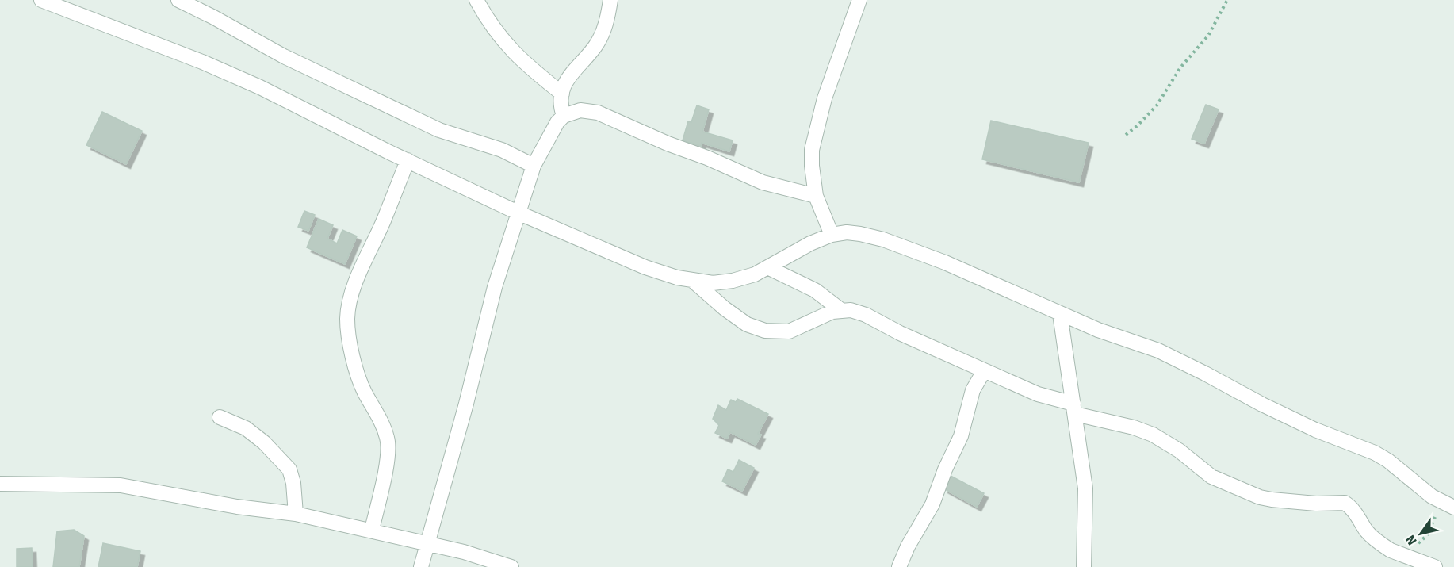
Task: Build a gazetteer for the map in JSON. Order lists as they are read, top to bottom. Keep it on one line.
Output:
{"north":"bottom left"}
